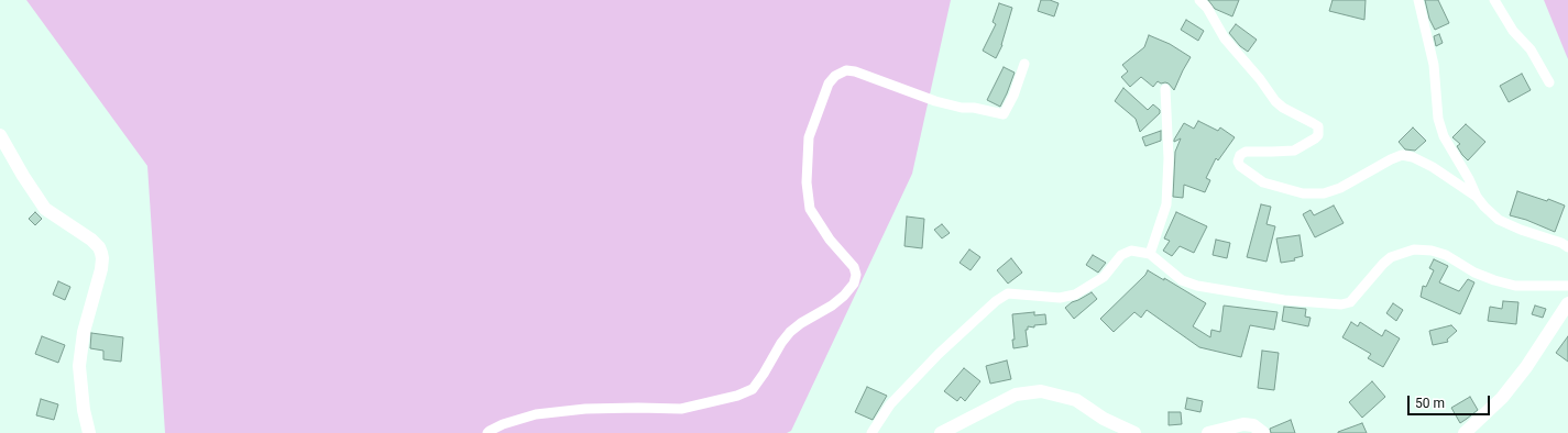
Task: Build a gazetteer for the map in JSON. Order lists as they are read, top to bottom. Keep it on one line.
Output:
{"scale_bar":"50 m"}
